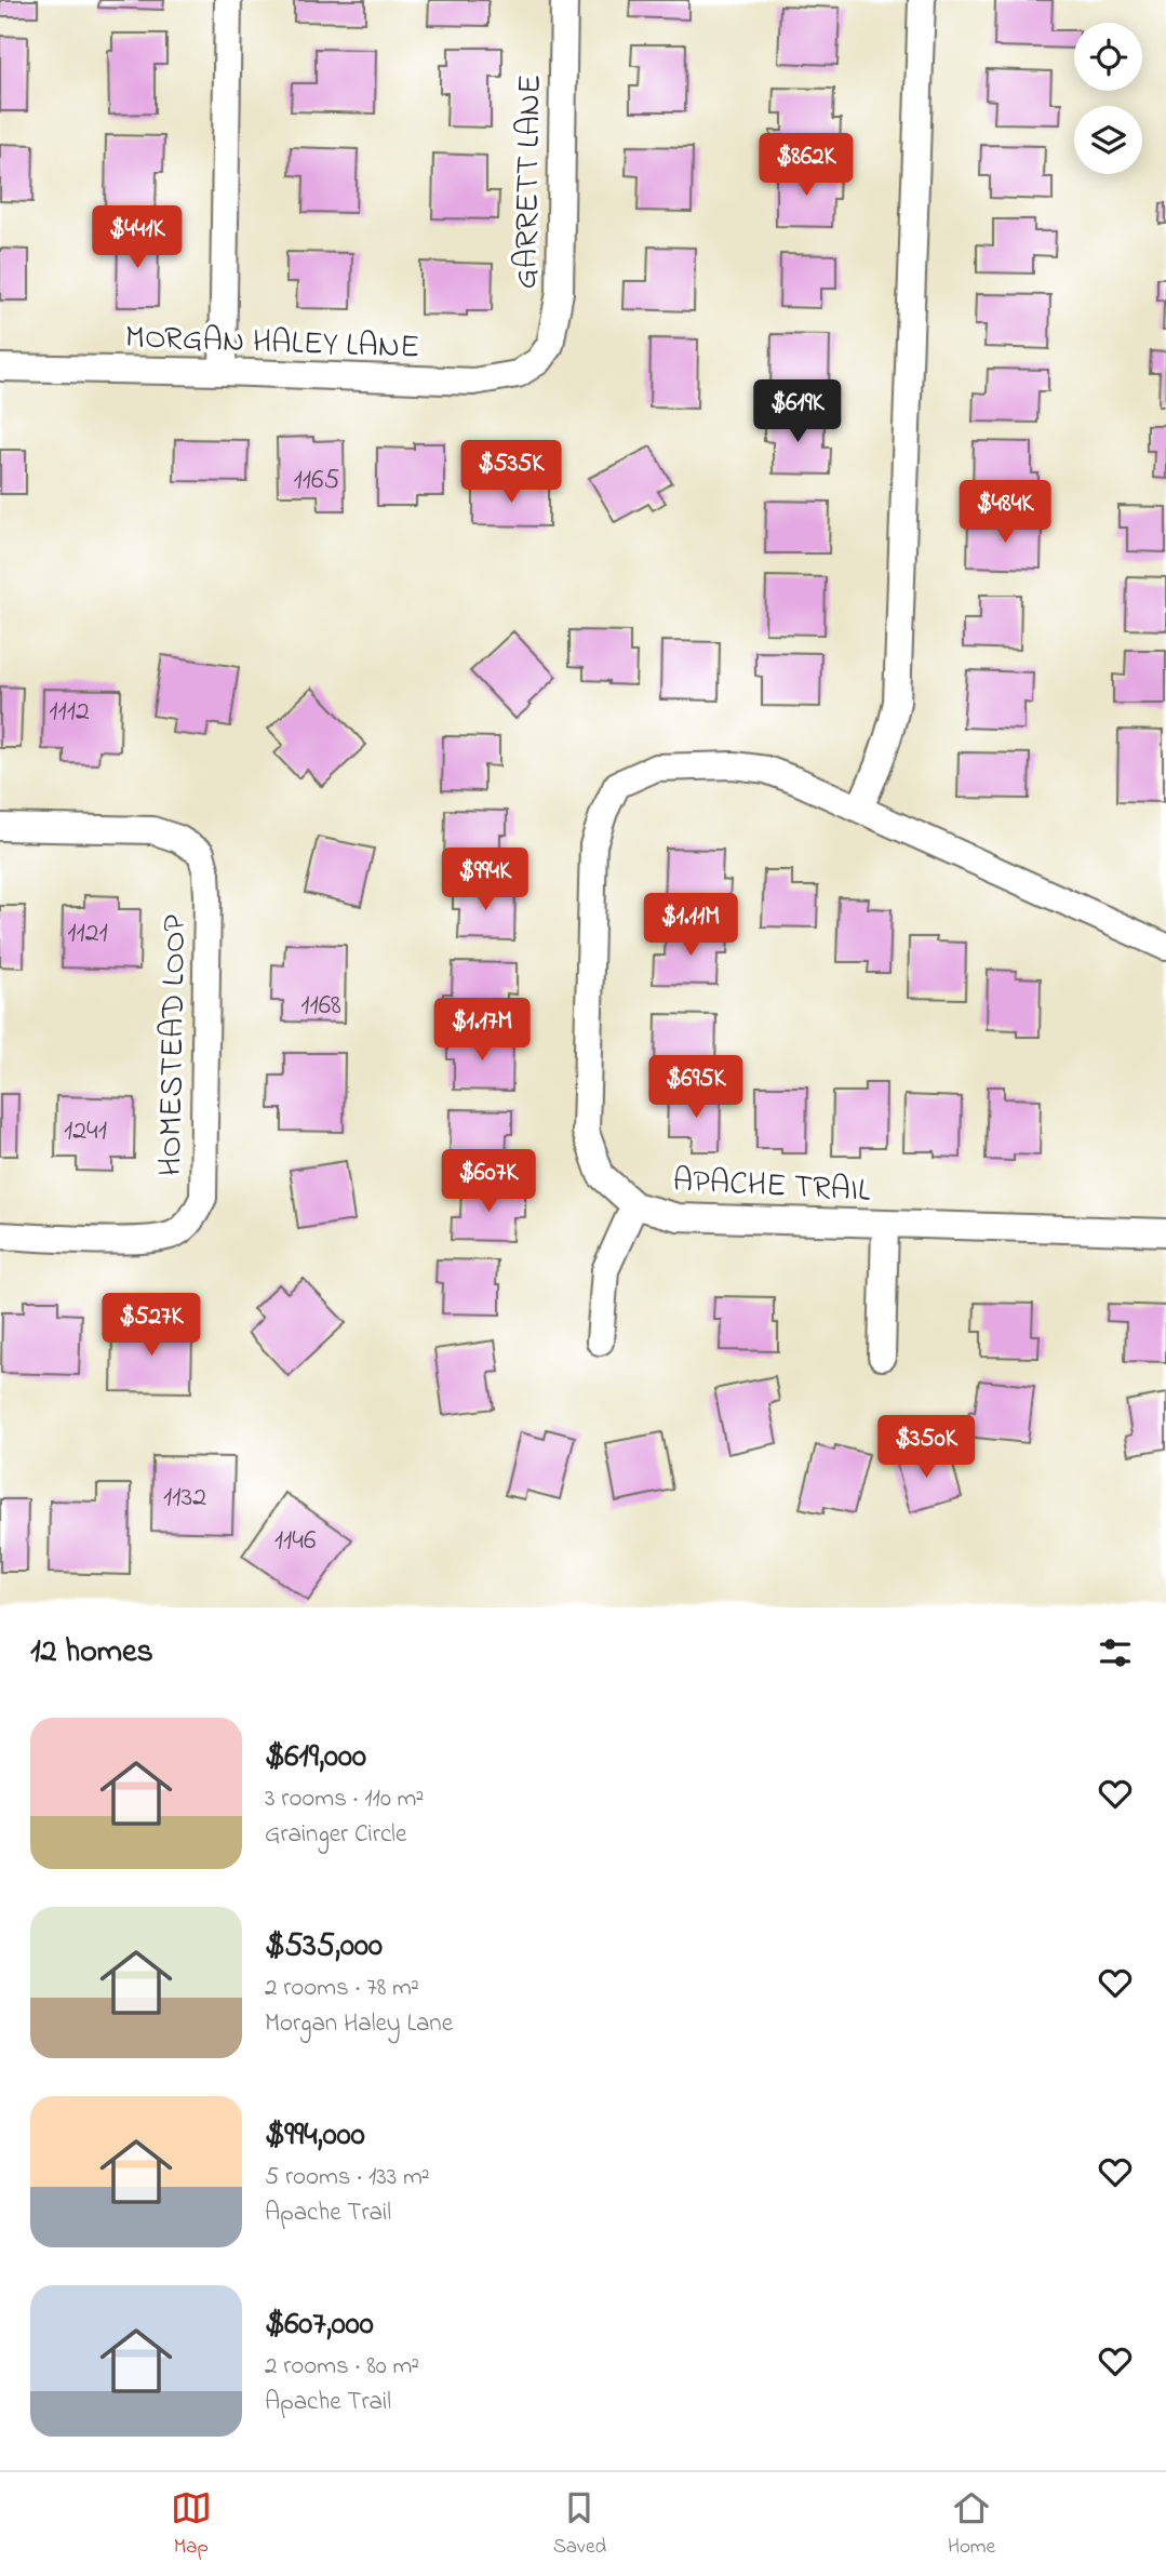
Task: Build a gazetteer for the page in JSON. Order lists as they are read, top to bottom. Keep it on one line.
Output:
{"streets":{"street":["GARRETT LANE","MORGAN HALEY LANE","HOMESTEAD LOOP","APACHE TRAIL"]},"crossings":[["GARRETT LANE","MORGAN HALEY LANE"]],"house_numbers":["1165","1112","1121","1168","1241","1132","1146"],"page":{"price":["$862K","$441K","$619K","$535K","$484K","$994K","$1.11M","$1.17M","$695K","$607K","$527K","$350K"],"heading":"12 homes","list":[{"name":"$619,000","note":"3 rooms · 110 m² · Grainger Circle"},{"name":"$535,000","note":"2 rooms · 78 m² · Morgan Haley Lane"},{"name":"$994,000","note":"5 rooms · 133 m² · Apache Trail"},{"name":"$607,000","note":"2 rooms · 80 m² · Apache Trail"}],"tabs":["Map","Saved","Home"]}}
